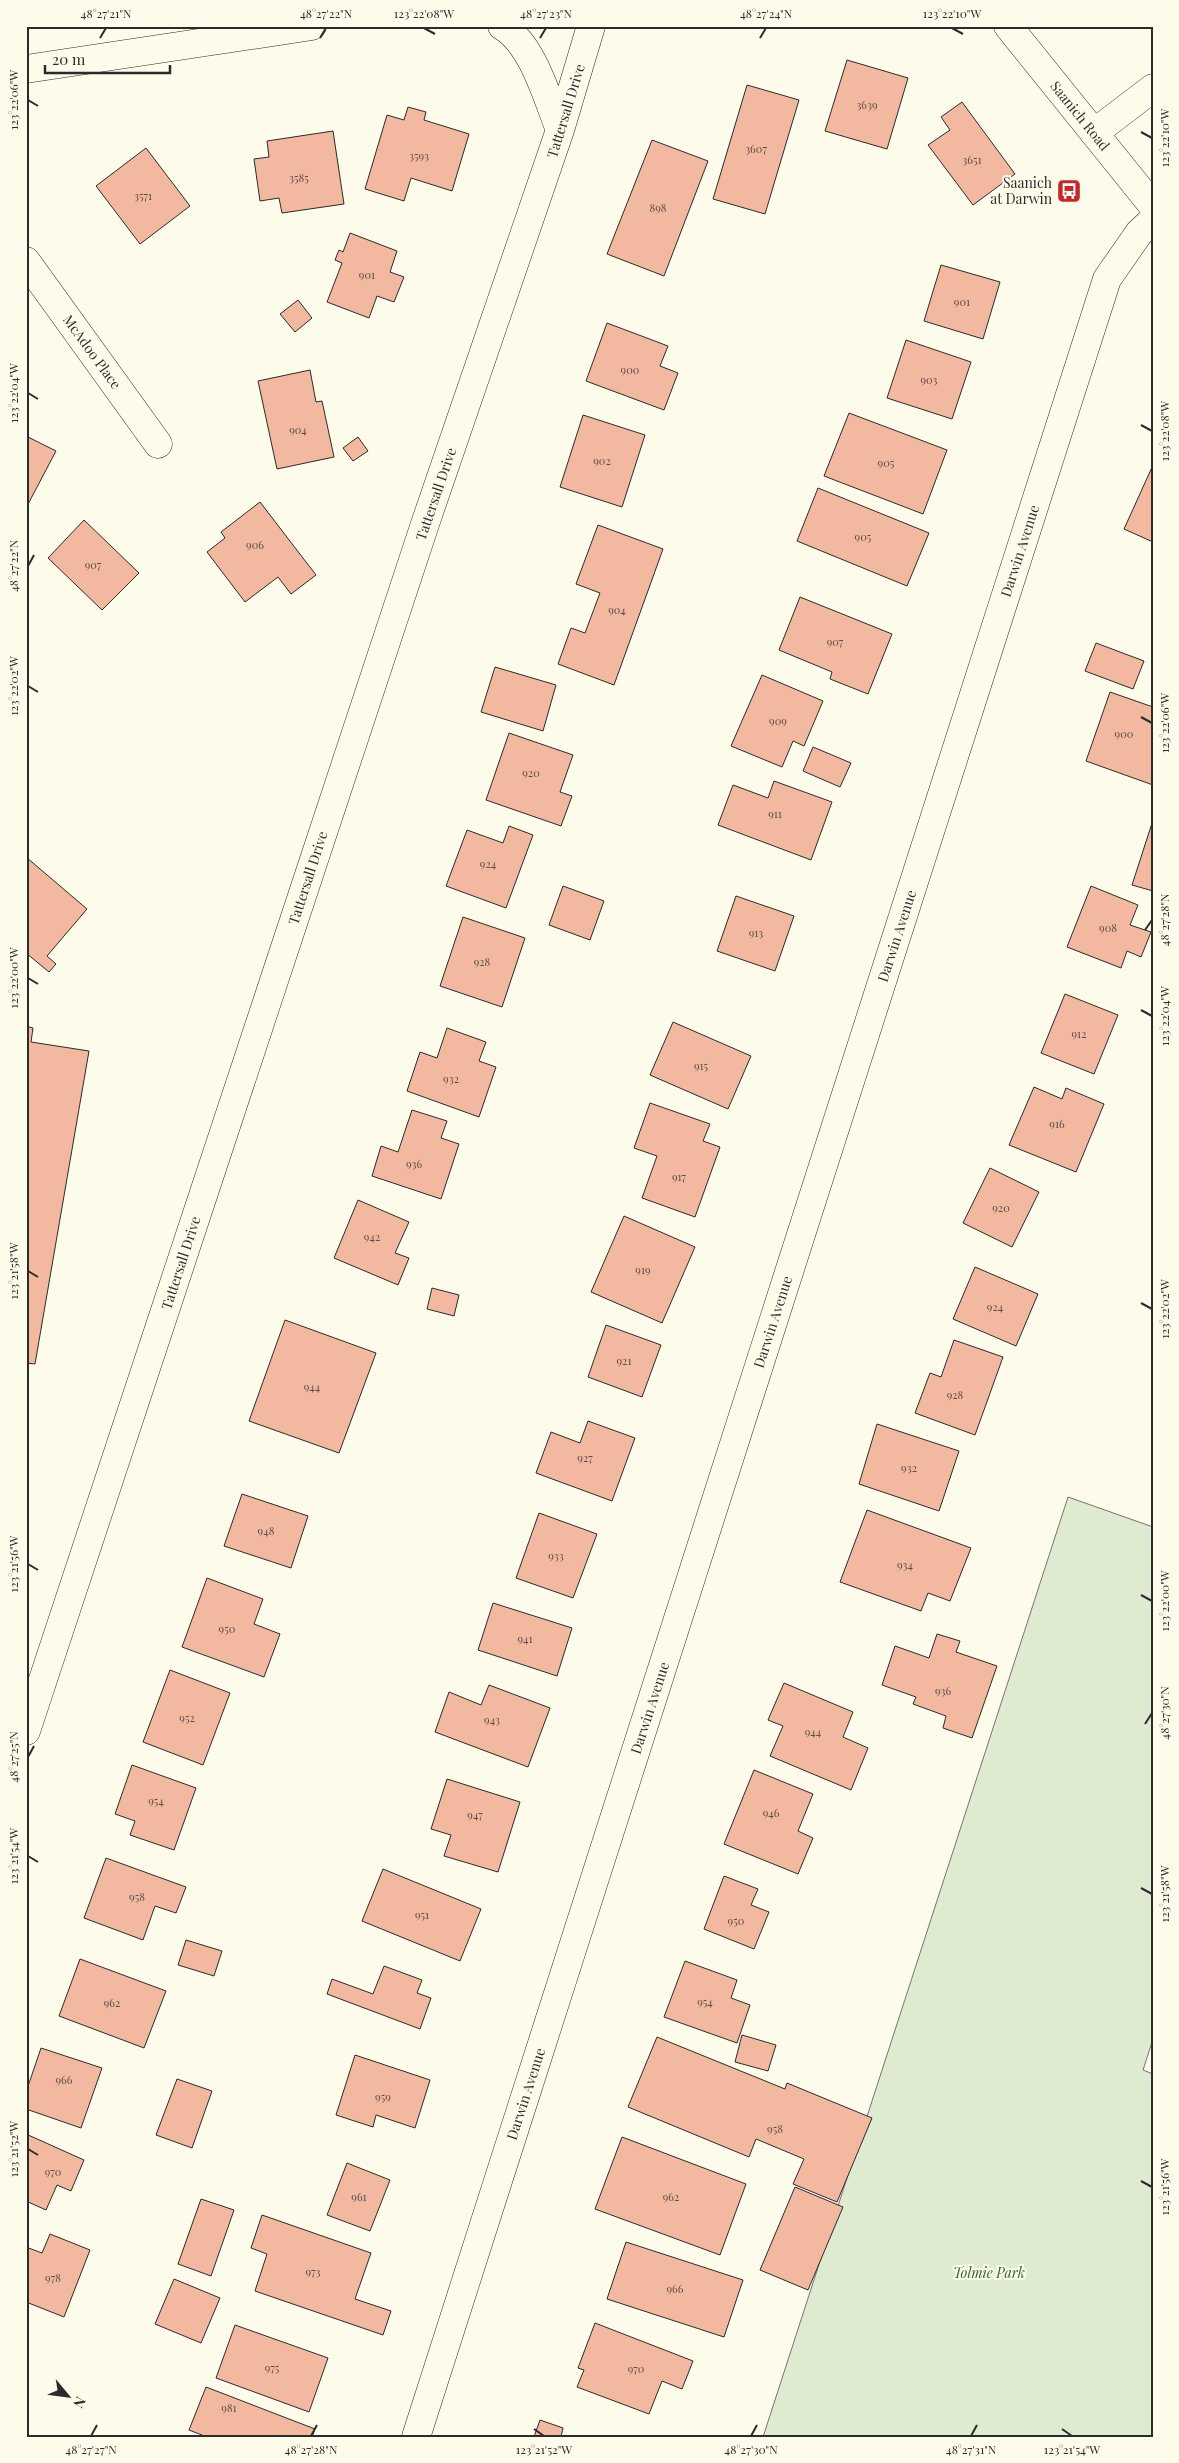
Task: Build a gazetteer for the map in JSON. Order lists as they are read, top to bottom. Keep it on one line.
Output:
{"streets":{"street":["Tattersall Drive","Saanich Road","McAdoo Place","Darwin Avenue"]},"parks":["Tolmie Park"],"places":{"bus stop":["Saanich at Darwin"]},"house_numbers":["3639","3607","3593","3651","3585","3571","898","901","901","900","903","904","902","905","905","906","907","904","907","909","900","920","911","924","908","913","928","912","915","932","916","936","917","920","942","919","924","921","944","928","927","932","948","933","934","950","941","936","952","943","944","954","946","947","958","951","950","954","962","966","959","958","970","961","962","973","978","966","975","970","981"],"scale_bar":"20 m","north":"bottom right","coordinates":["48°27'21\"N","48°27'22\"N","123°22'08\"W","48°27'23\"N","48°27'24\"N","123°22'10\"W","123°22'06\"W","123°22'04\"W","123°22'02\"W","48°27'28\"N","123°22'00\"W","123°21'58\"W","123°21'56\"W","48°27'30\"N","48°27'25\"N","123°21'54\"W","123°21'52\"W","48°27'27\"N","48°27'31\"N"]}
